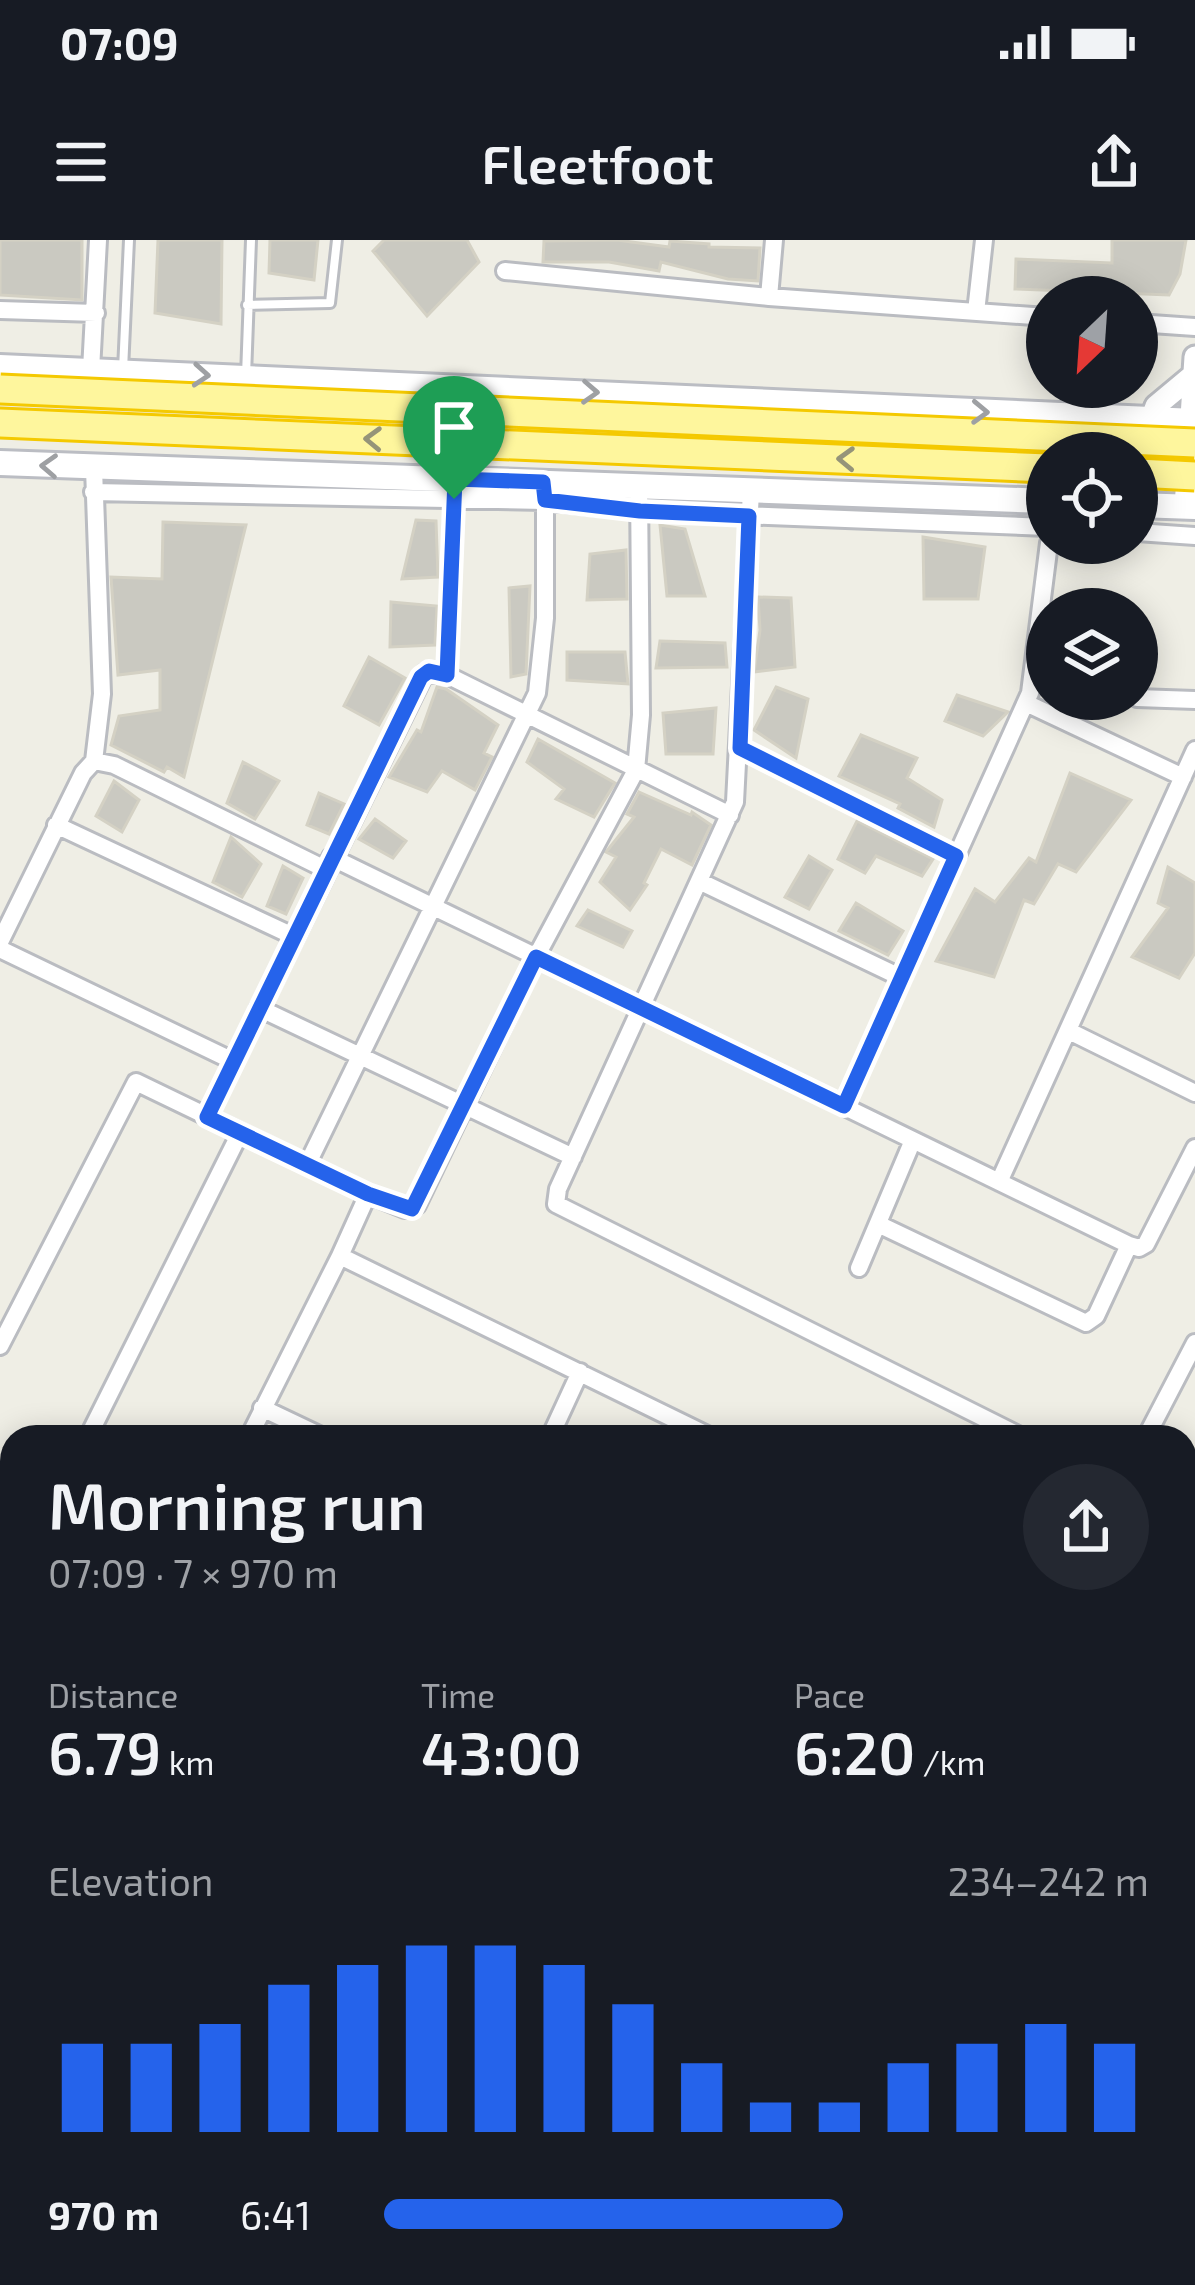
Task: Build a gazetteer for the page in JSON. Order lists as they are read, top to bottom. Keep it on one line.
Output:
{"north":"bottom left","page":{"status":"07:09","header":"Fleetfoot","heading":["Morning run","07:09 · 7 × 970 m"],"stats":[["Distance","6.79 km"],["Time","43:00"],["Pace","6:20 /km"]],"chart":["Elevation","234–242 m"],"list":[{"name":"970 m","note":"6:41"}]}}
